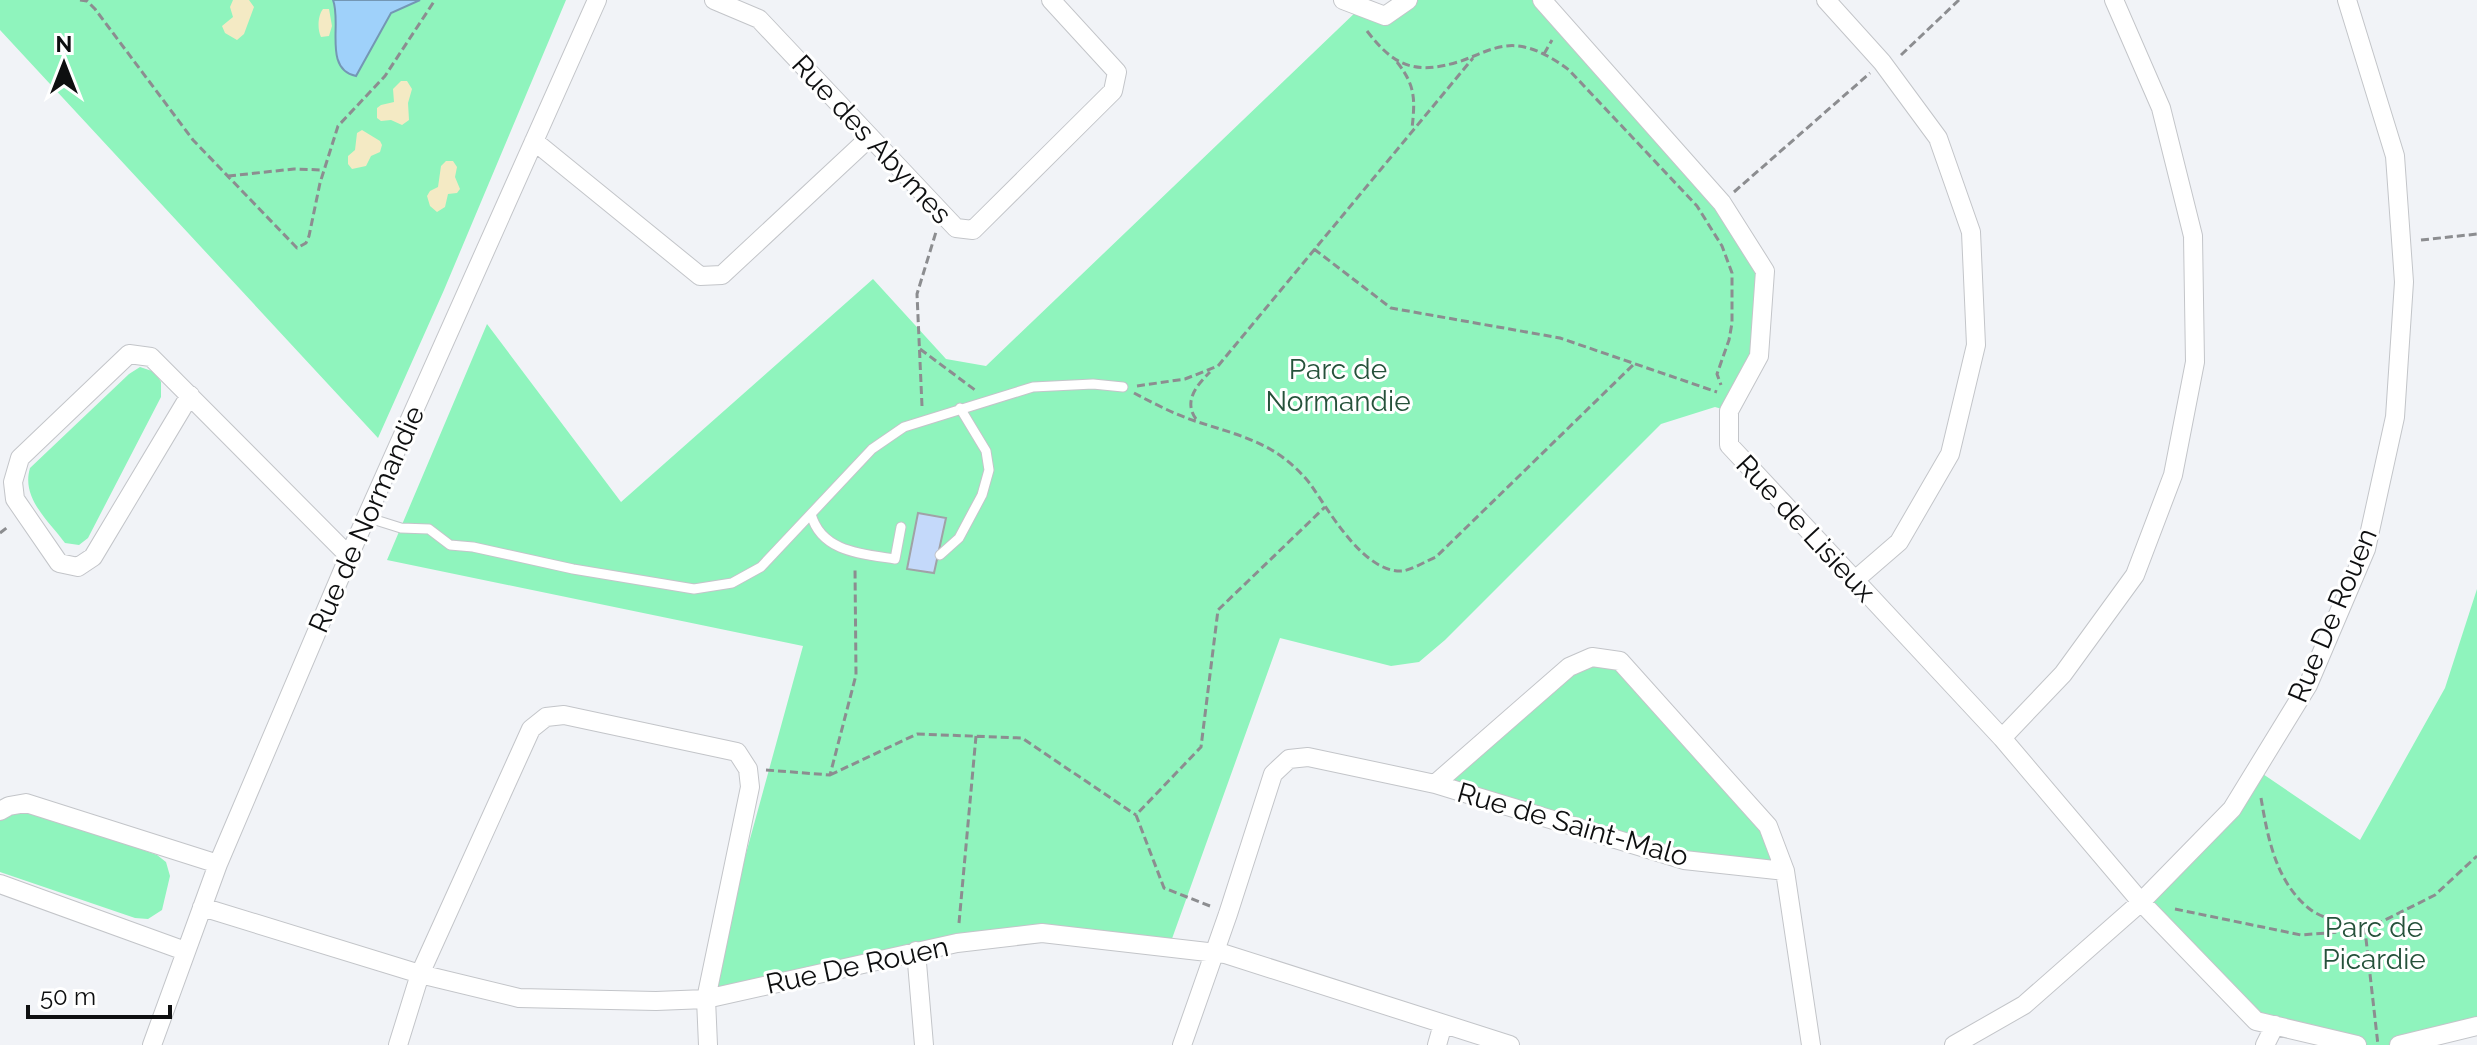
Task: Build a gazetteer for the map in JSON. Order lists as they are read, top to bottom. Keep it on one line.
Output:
{"streets":{"street":["Rue des Abymes","Rue de Normandie","Rue de Lisieux","Rue De Rouen","Rue de Saint-Malo"]},"crossings":[["Rue de Normandie","Rue De Rouen"],["Rue de Lisieux","Rue De Rouen"],["Rue De Rouen","Rue de Saint-Malo"]],"parks":["Parc de Normandie","Parc de Picardie"],"scale_bar":"50 m","north":"top"}
